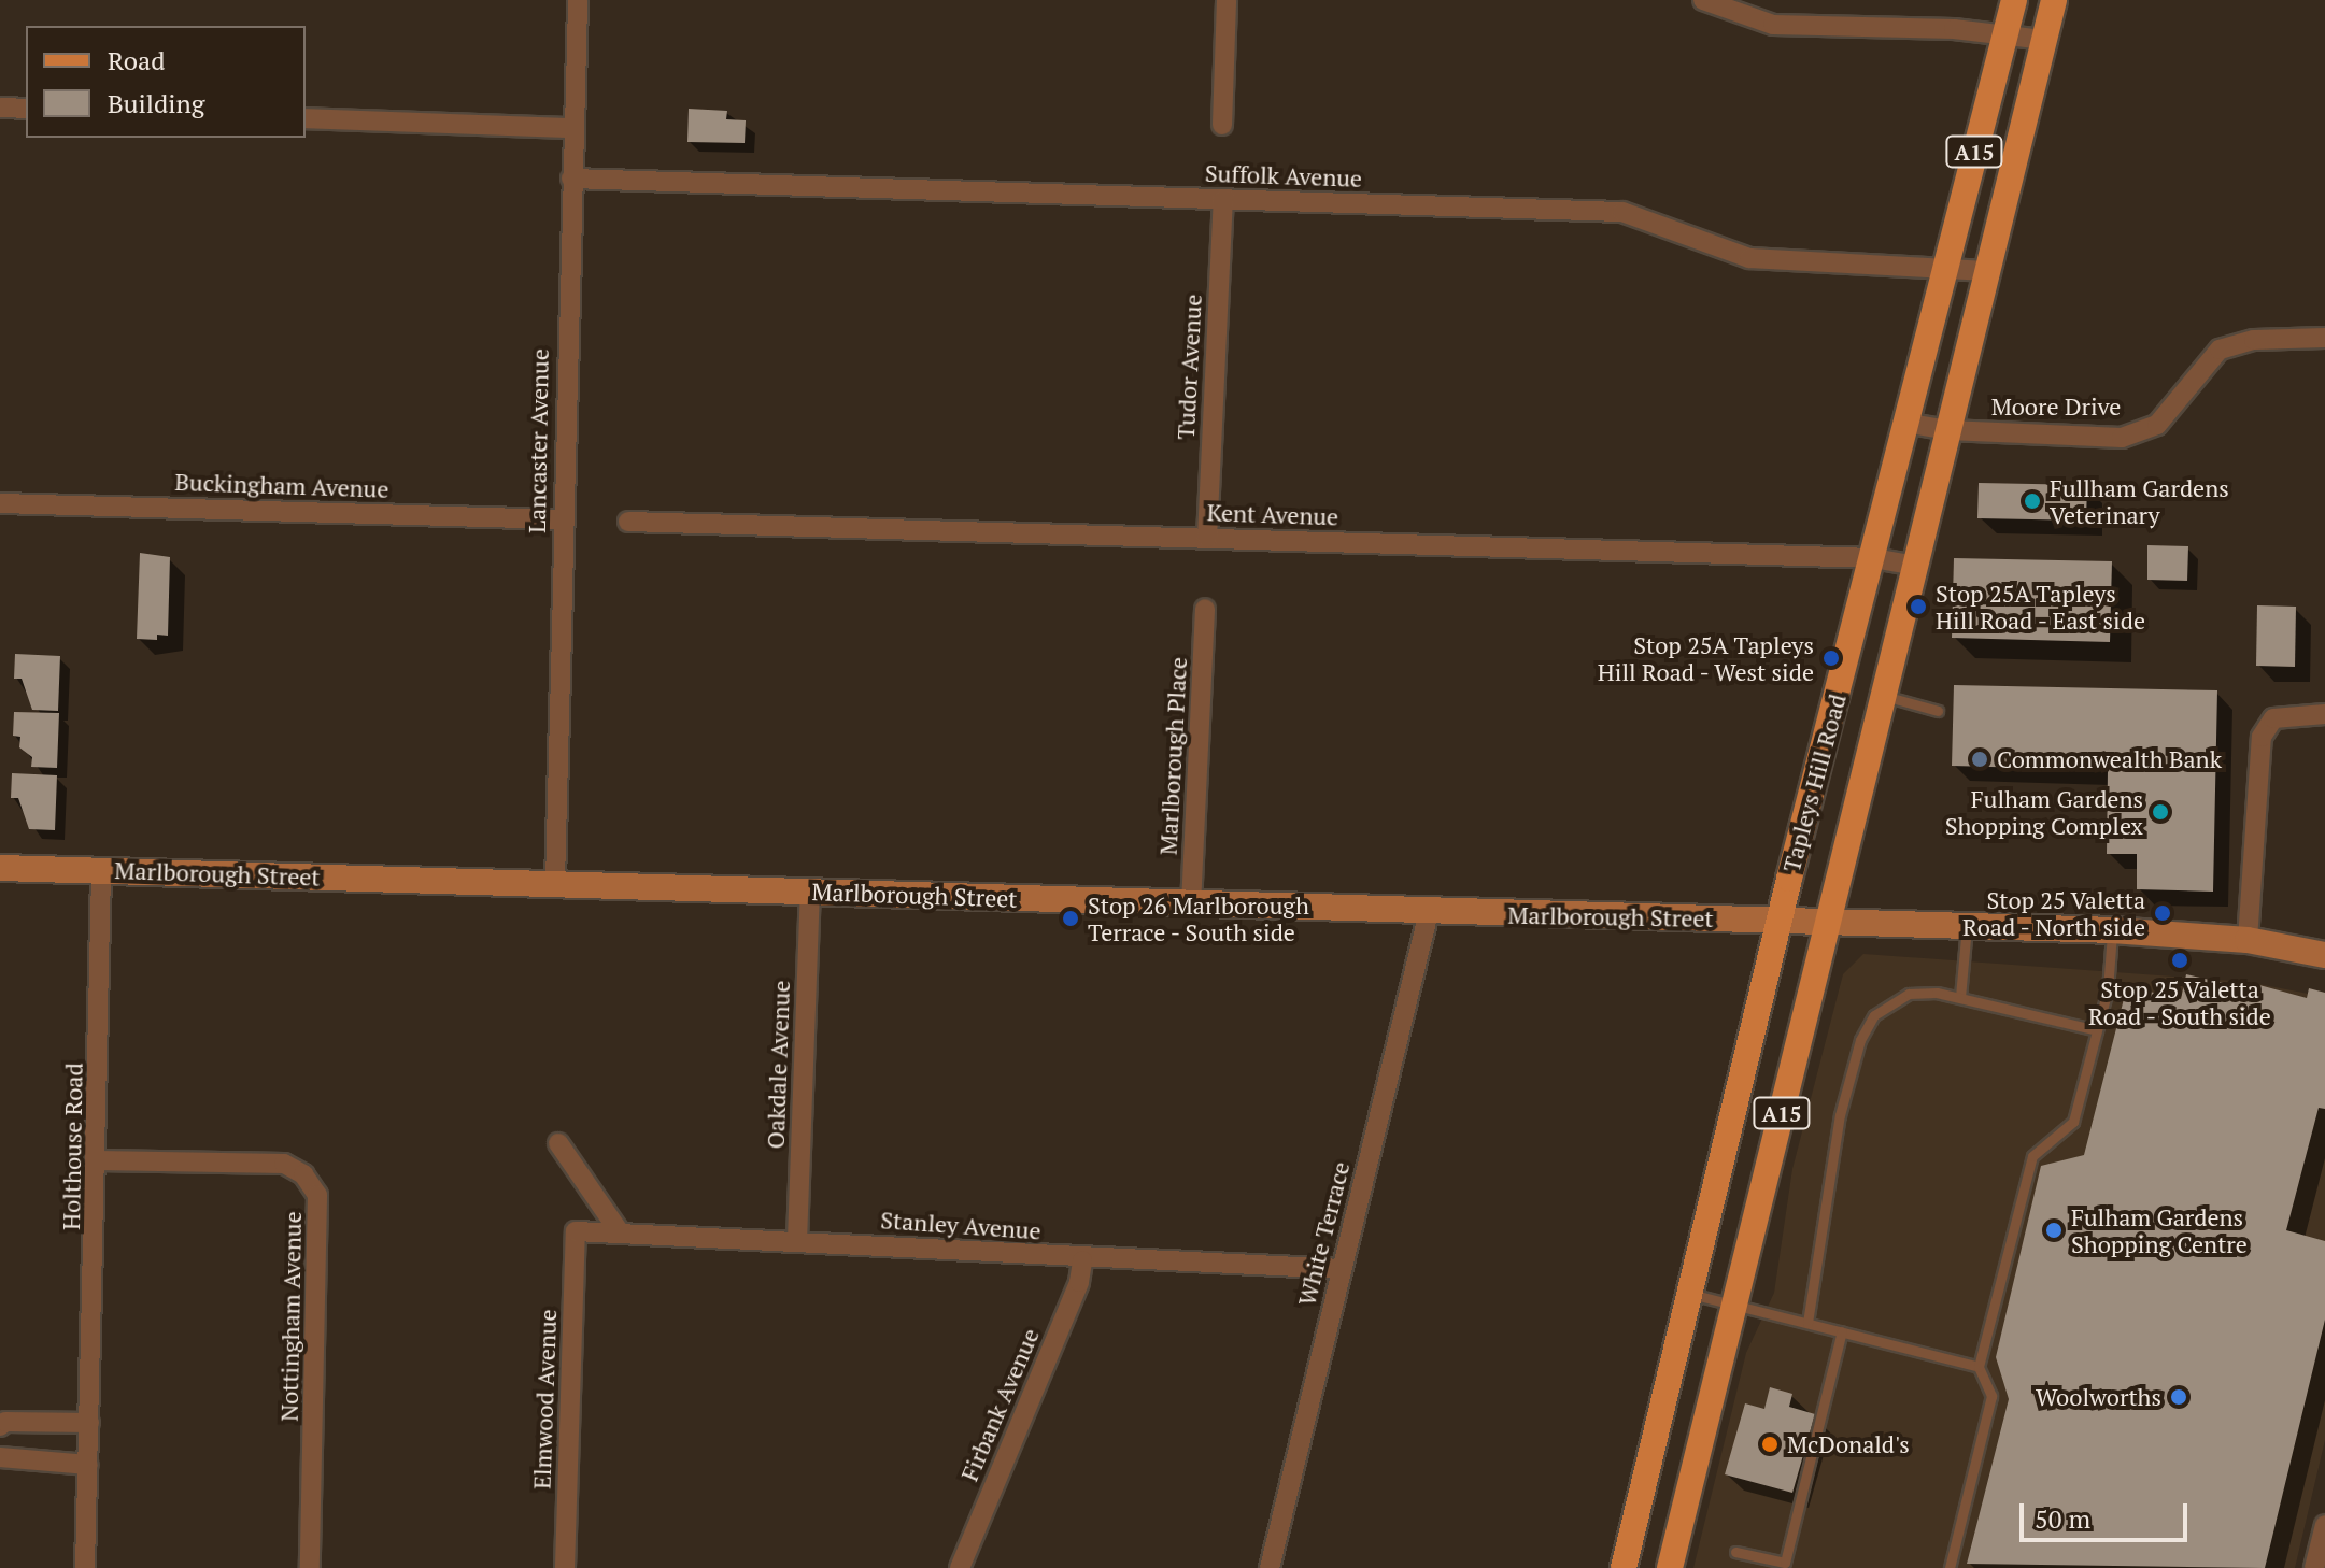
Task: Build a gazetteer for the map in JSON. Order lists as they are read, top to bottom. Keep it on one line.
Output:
{"streets":{"main road":["A15","Tapleys Hill Road"],"street":["Suffolk Avenue","Tudor Avenue","Moore Drive","Lancaster Avenue","Buckingham Avenue","Kent Avenue","Marlborough Place","Marlborough Street","Oakdale Avenue","Holthouse Road","Stanley Avenue","White Terrace","Nottingham Avenue","Elmwood Avenue","Firbank Avenue"]},"crossings":[["Suffolk Avenue","Tudor Avenue"],["Suffolk Avenue","Lancaster Avenue"],["Suffolk Avenue","Tapleys Hill Road"],["Tudor Avenue","Kent Avenue"],["Moore Drive","Tapleys Hill Road"],["Lancaster Avenue","Buckingham Avenue"],["Lancaster Avenue","Marlborough Street"],["Kent Avenue","Tapleys Hill Road"],["Marlborough Place","Marlborough Street"],["Tapleys Hill Road","Marlborough Street"],["Marlborough Street","Oakdale Avenue"],["Marlborough Street","Holthouse Road"],["Marlborough Street","White Terrace"],["Oakdale Avenue","Stanley Avenue"],["Holthouse Road","Nottingham Avenue"],["Stanley Avenue","White Terrace"],["Stanley Avenue","Elmwood Avenue"],["Stanley Avenue","Firbank Avenue"]],"places":["Fullham Gardens Veterinary","Stop 25A Tapleys Hill Road - East side","Stop 25A Tapleys Hill Road - West side","Commonwealth Bank","Fulham Gardens Shopping Complex","Stop 25 Valetta Road - North side","Stop 26 Marlborough Terrace - South side","Stop 25 Valetta Road - South side","Fulham Gardens Shopping Centre","Woolworths","McDonald's"],"legend":["Road","Building"],"scale_bar":"50 m"}
